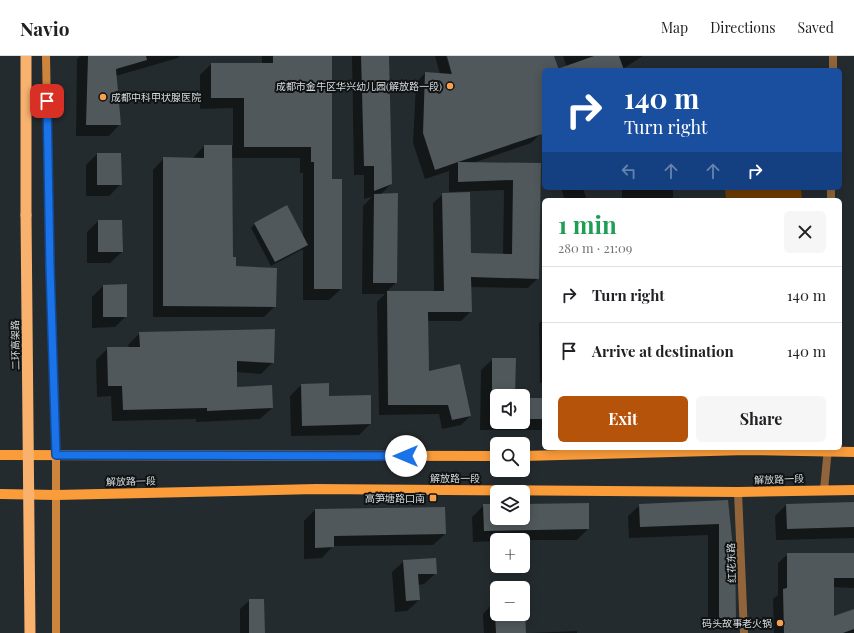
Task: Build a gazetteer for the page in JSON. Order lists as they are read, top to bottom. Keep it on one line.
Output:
{"streets":{"highway":["二环高架路"],"main road":["解放路一段"],"street":["红花东路"]},"crossings":[["解放路一段","红花东路"]],"places":{"other":["成都市金牛区华兴幼儿园(解放路一段)","成都中科甲状腺医院","码头故事老火锅"],"transit":["高笋塘路口南"]},"page":{"header":"Navio","nav":["Map","Directions","Saved"],"turn":["140 m","Turn right"],"heading":["1 min","280 m · 21:09"],"list":[{"name":"Turn right","value":"140 m"},{"name":"Arrive at destination","value":"140 m"}],"buttons":["Exit","Share"],"map_buttons":["+","−"]}}
